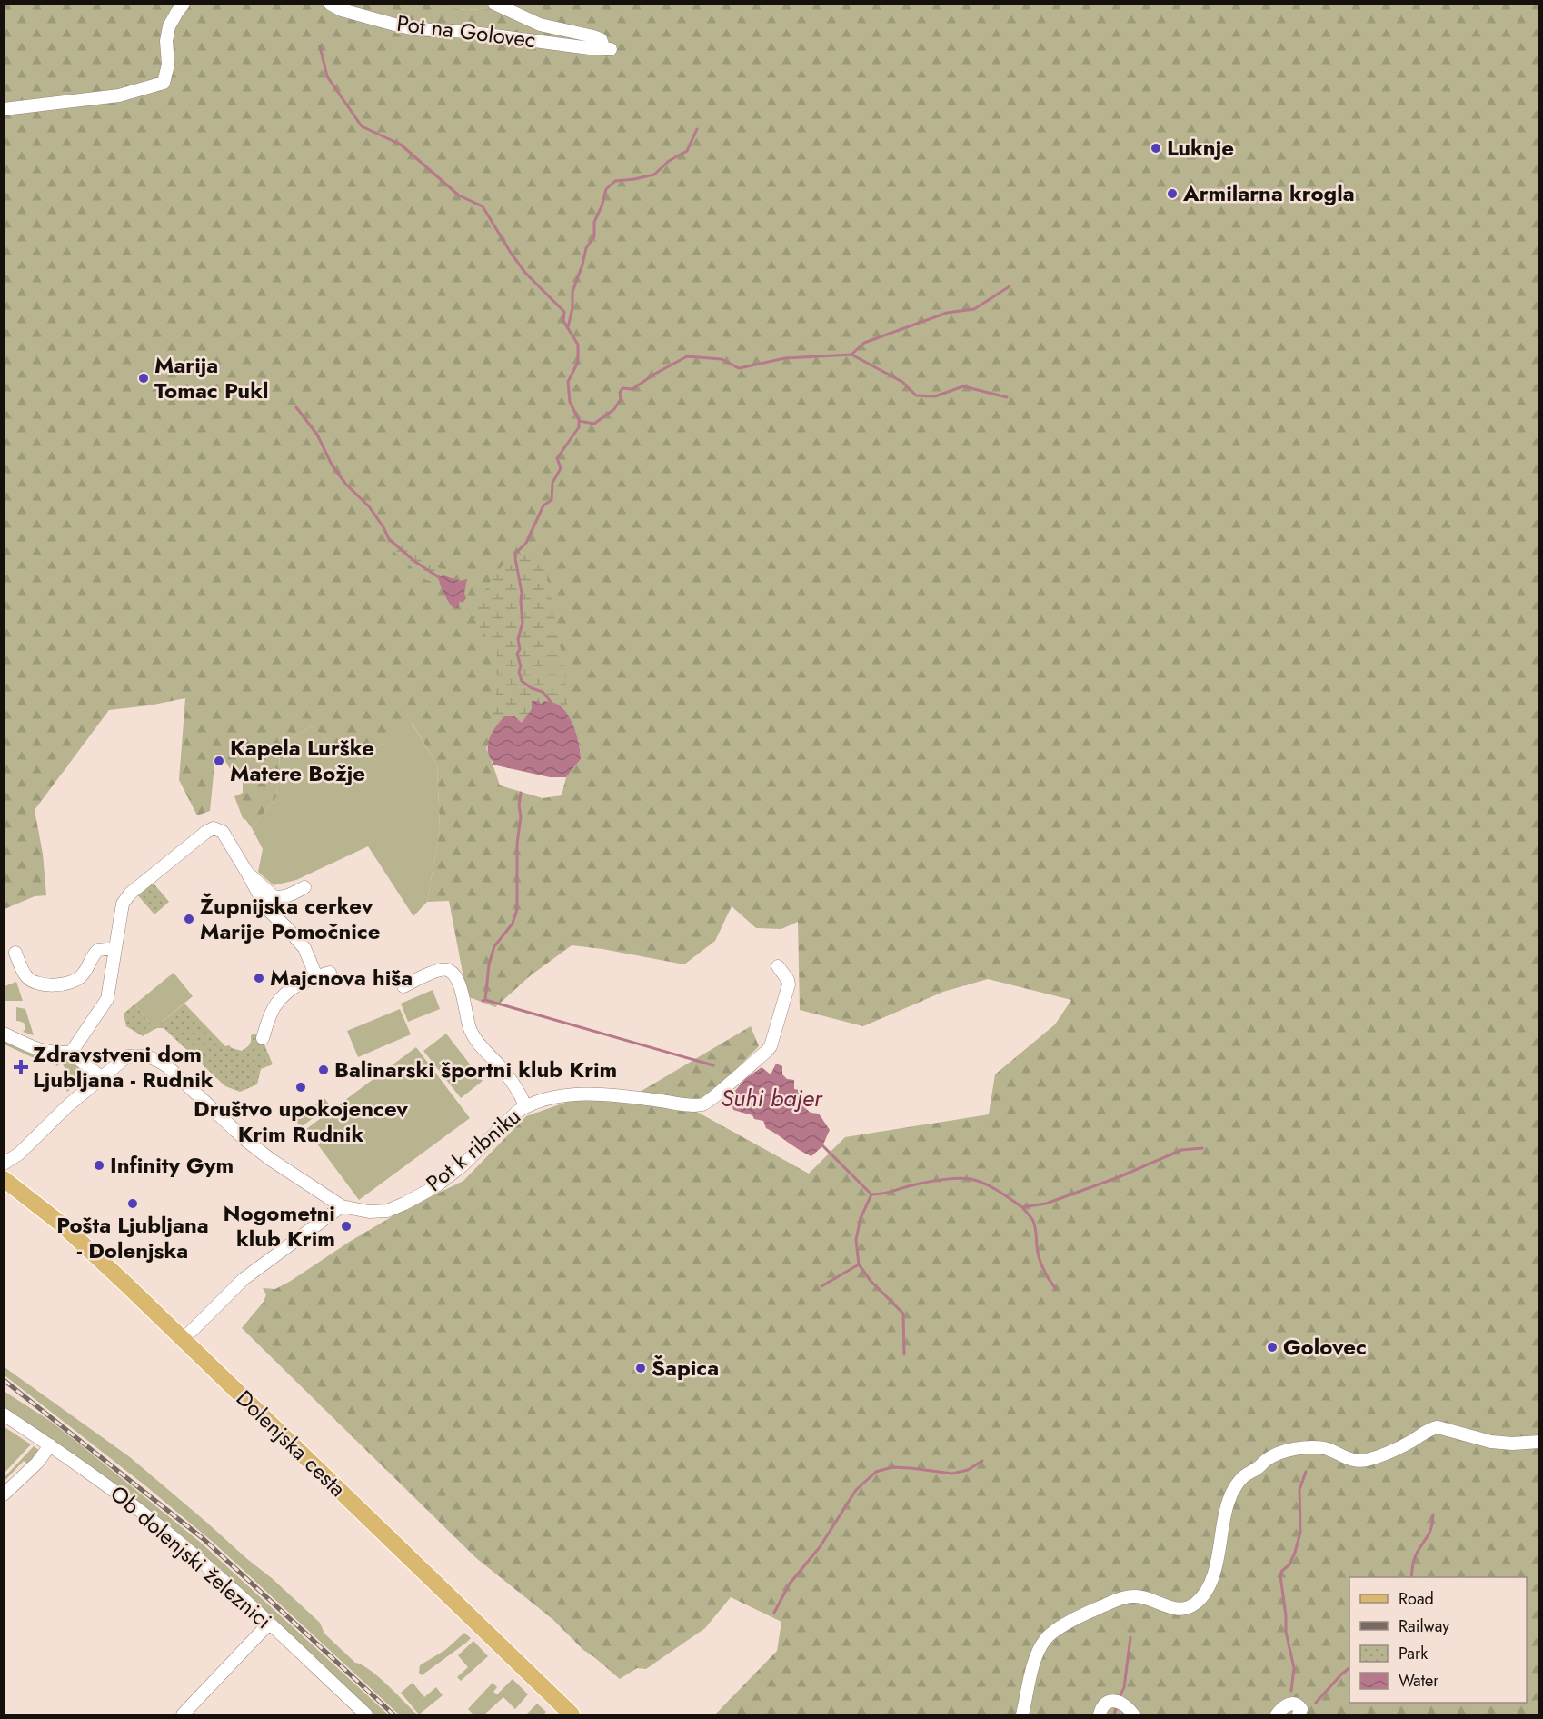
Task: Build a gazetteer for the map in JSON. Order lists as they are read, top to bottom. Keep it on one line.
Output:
{"streets":{"main road":["Dolenjska cesta"],"street":["Pot na Golovec","Pot k ribniku","Ob dolenjski železnici"]},"water":["Suhi bajer"],"places":{"other":["Luknje","Armilarna krogla","Marija Tomac Pukl","Kapela Lurške Matere Božje","Župnijska cerkev Marije Pomočnice","Majcnova hiša","Balinarski športni klub Krim","Društvo upokojencev Krim Rudnik","Infinity Gym","Pošta Ljubljana - Dolenjska","Nogometni klub Krim","Golovec","Šapica"],"health":["Zdravstveni dom Ljubljana - Rudnik"]},"legend":["Road","Railway","Park","Water"]}
